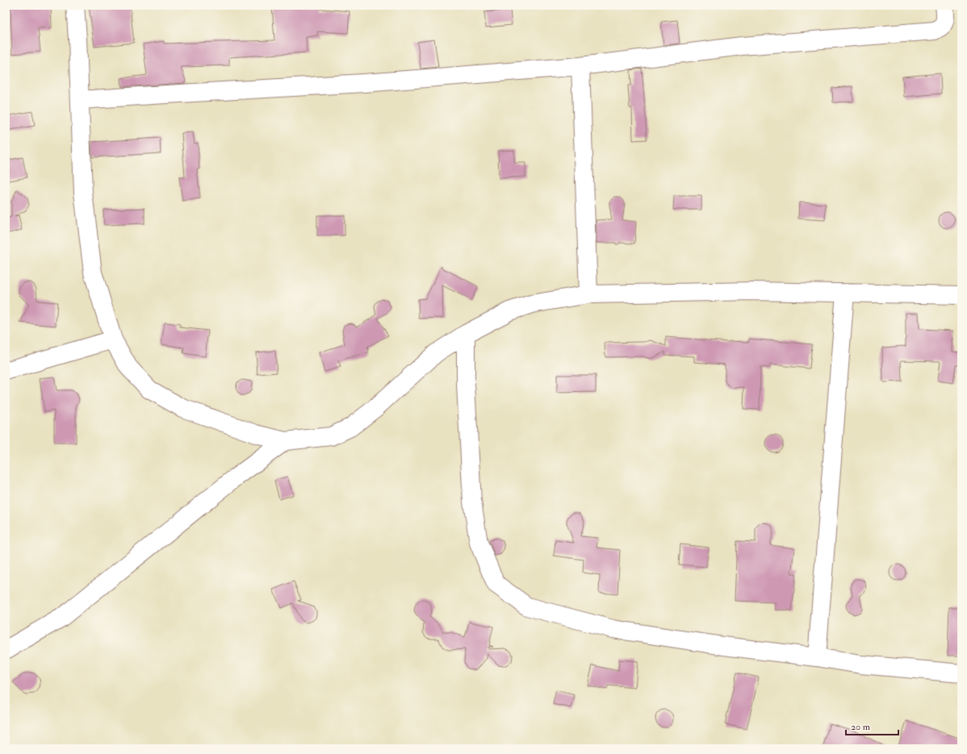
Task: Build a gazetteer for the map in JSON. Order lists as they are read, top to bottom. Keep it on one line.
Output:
{"scale_bar":"20 m"}
